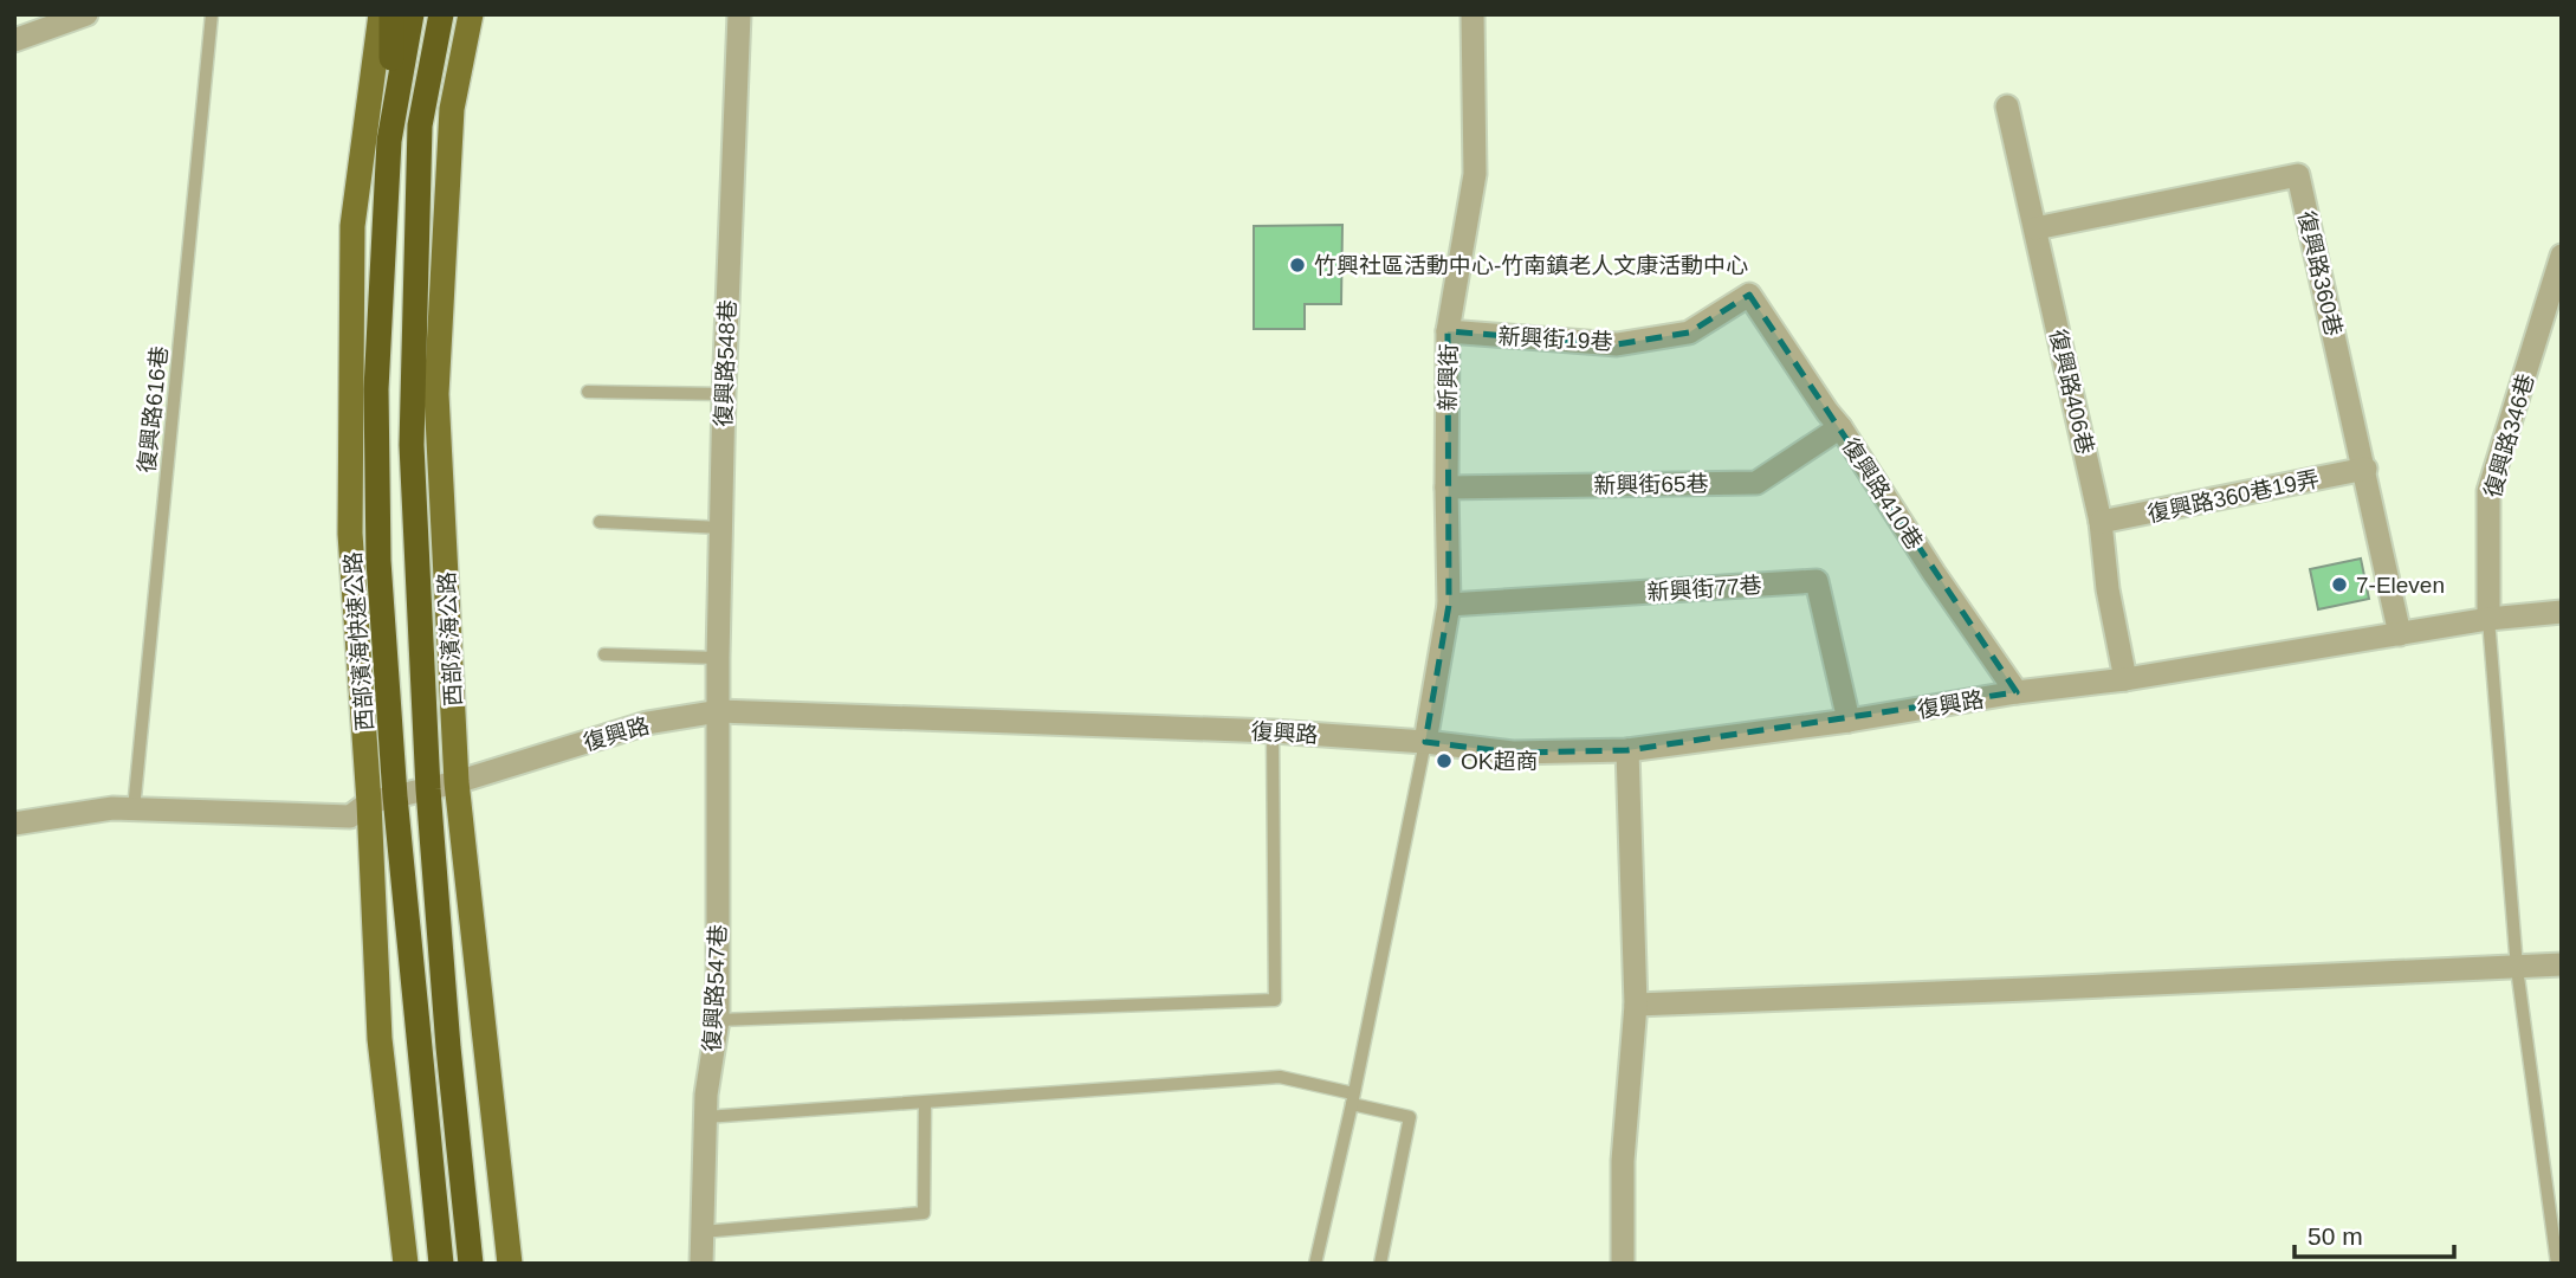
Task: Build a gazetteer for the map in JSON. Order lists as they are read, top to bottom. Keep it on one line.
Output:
{"streets":{"highway":["西部濱海快速公路"],"main road":["西部濱海公路"],"street":["復興路360巷","新興街19巷","復興路548巷","新興街","復興路406巷","復興路346巷","新興街65巷","復興路410巷","復興路360巷19弄","新興街77巷","復興路","復興路547巷"],"lane":["復興路616巷"]},"crossings":[["復興路360巷","復興路406巷"],["復興路360巷","復興路360巷19弄"],["復興路360巷","復興路"],["新興街19巷","新興街"],["新興街19巷","復興路410巷"],["復興路548巷","復興路"],["復興路548巷","復興路547巷"],["新興街","新興街65巷"],["新興街","新興街77巷"],["新興街","復興路"],["復興路406巷","復興路360巷19弄"],["復興路406巷","復興路"],["復興路616巷","復興路"],["復興路346巷","復興路"],["新興街65巷","復興路410巷"],["復興路410巷","復興路"],["新興街77巷","復興路"],["西部濱海公路","復興路"],["西部濱海快速公路","復興路"],["復興路","復興路547巷"]],"places":["竹興社區活動中心-竹南鎮老人文康活動中心","7-Eleven","OK超商"],"scale_bar":"50 m"}
